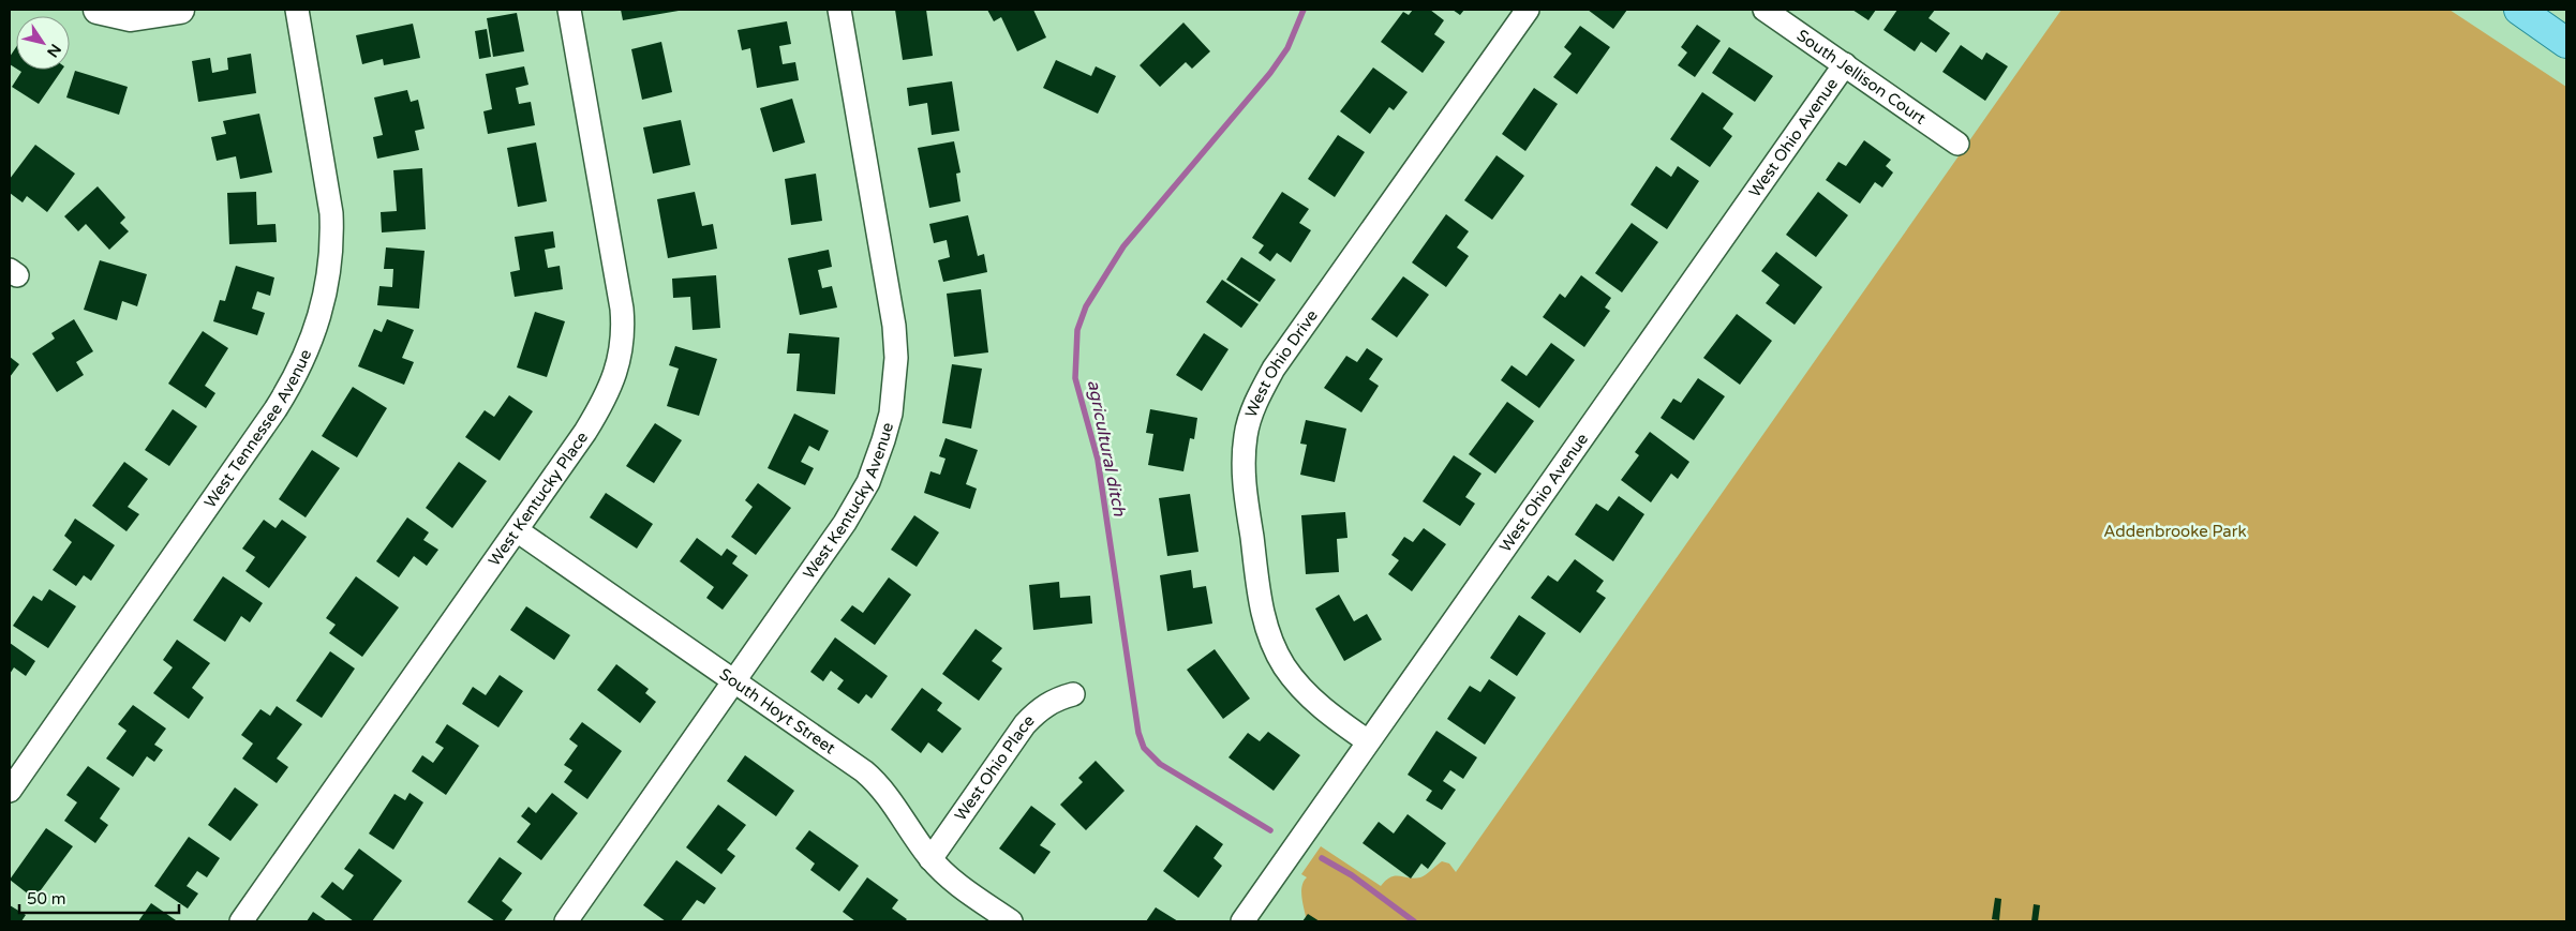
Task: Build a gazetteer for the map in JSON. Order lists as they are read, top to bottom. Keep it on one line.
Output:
{"streets":{"street":["South Jellison Court","West Ohio Avenue","West Ohio Drive","West Tennessee Avenue","West Kentucky Place","West Kentucky Avenue","South Hoyt Street","West Ohio Place"]},"crossings":[["South Jellison Court","West Ohio Avenue"],["West Ohio Avenue","West Ohio Drive"],["West Kentucky Place","South Hoyt Street"],["West Kentucky Avenue","South Hoyt Street"],["South Hoyt Street","West Ohio Place"]],"water":["agricultural ditch"],"parks":["Addenbrooke Park"],"scale_bar":"50 m","north":"bottom right"}
